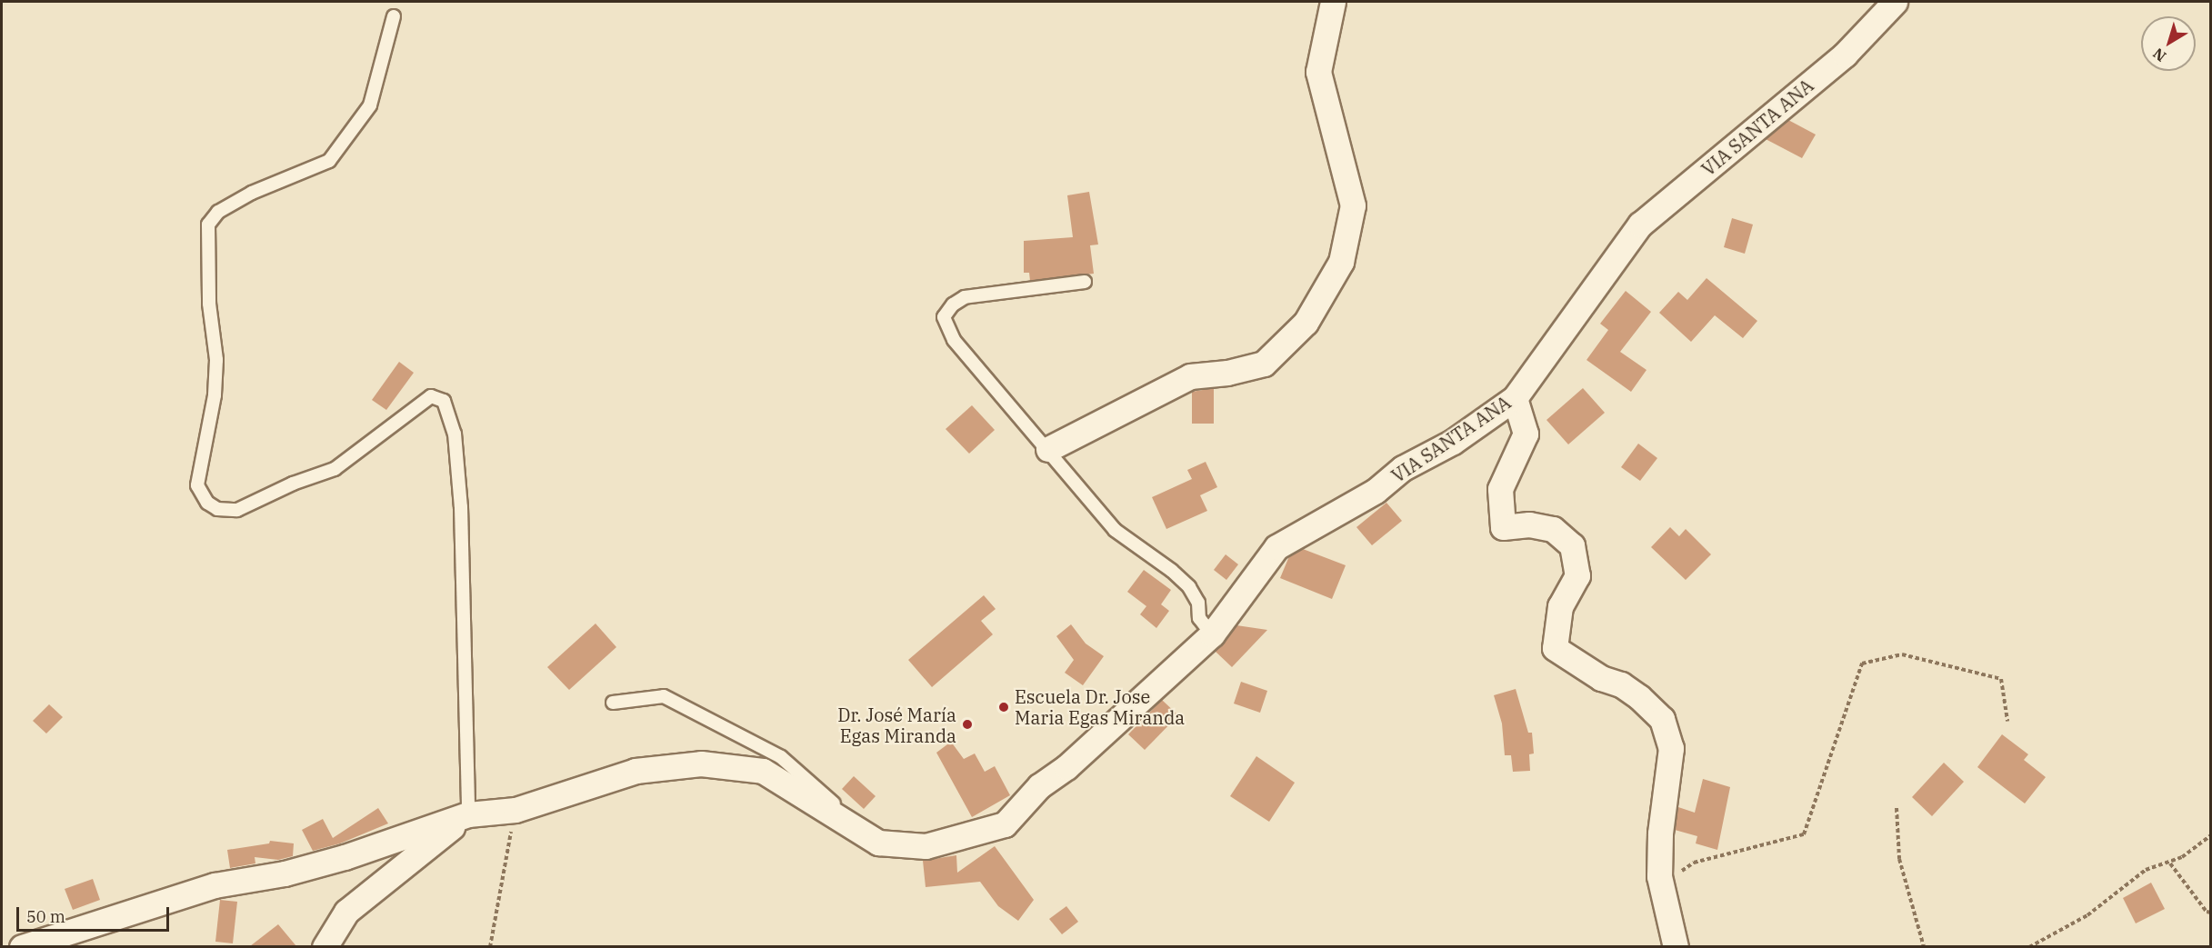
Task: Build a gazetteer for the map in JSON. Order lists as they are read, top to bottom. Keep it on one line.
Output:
{"streets":{"street":["VIA SANTA ANA"]},"places":["Escuela Dr. Jose Maria Egas Miranda","Dr. José María Egas Miranda"],"scale_bar":"50 m","north":"bottom left"}
